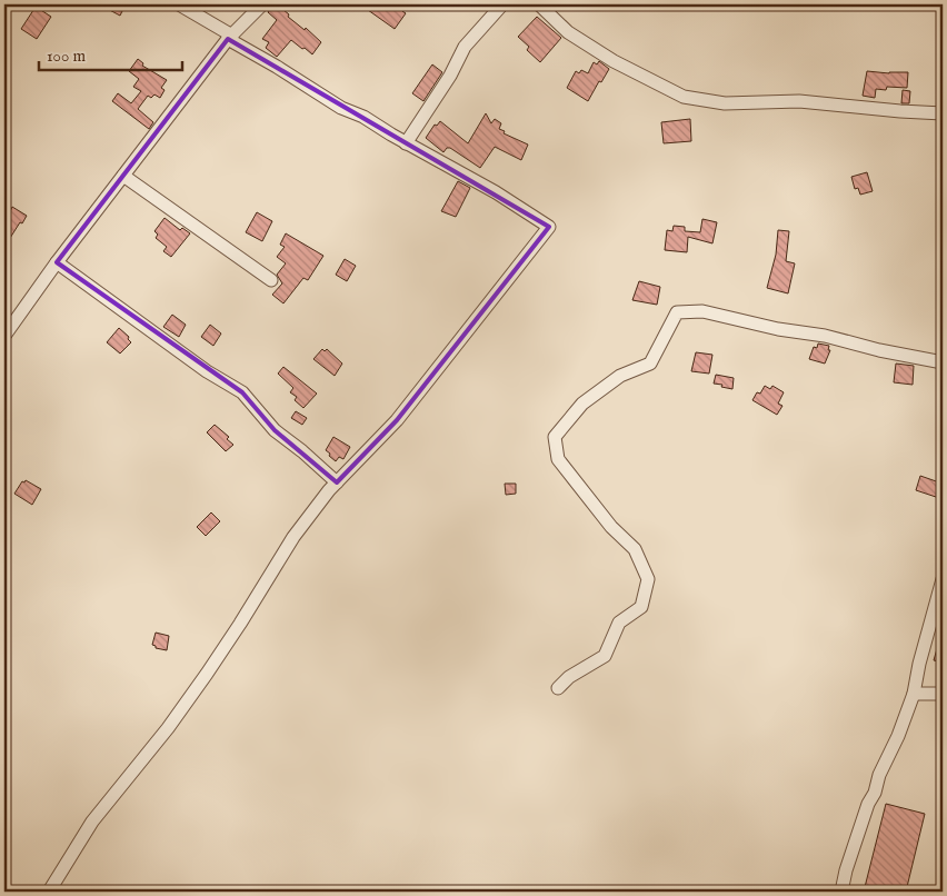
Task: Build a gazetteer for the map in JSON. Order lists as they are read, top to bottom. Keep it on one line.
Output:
{"scale_bar":"100 m"}
